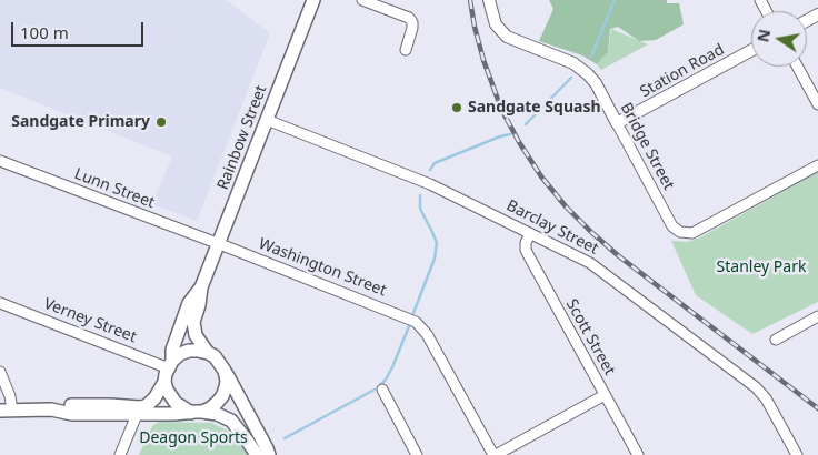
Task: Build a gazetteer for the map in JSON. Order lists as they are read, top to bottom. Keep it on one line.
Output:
{"streets":{"main road":["Rainbow Street"],"street":["Station Road","Bridge Street","Lunn Street","Barclay Street","Washington Street","Verney Street","Scott Street"]},"crossings":[["Station Road","Bridge Street"],["Rainbow Street","Lunn Street"],["Rainbow Street","Barclay Street"],["Rainbow Street","Washington Street"],["Rainbow Street","Verney Street"],["Lunn Street","Washington Street"],["Barclay Street","Scott Street"]],"parks":["Stanley Park","Deagon Sports"],"places":["Sandgate Squash","Sandgate Primary"],"scale_bar":"100 m","north":"left"}
